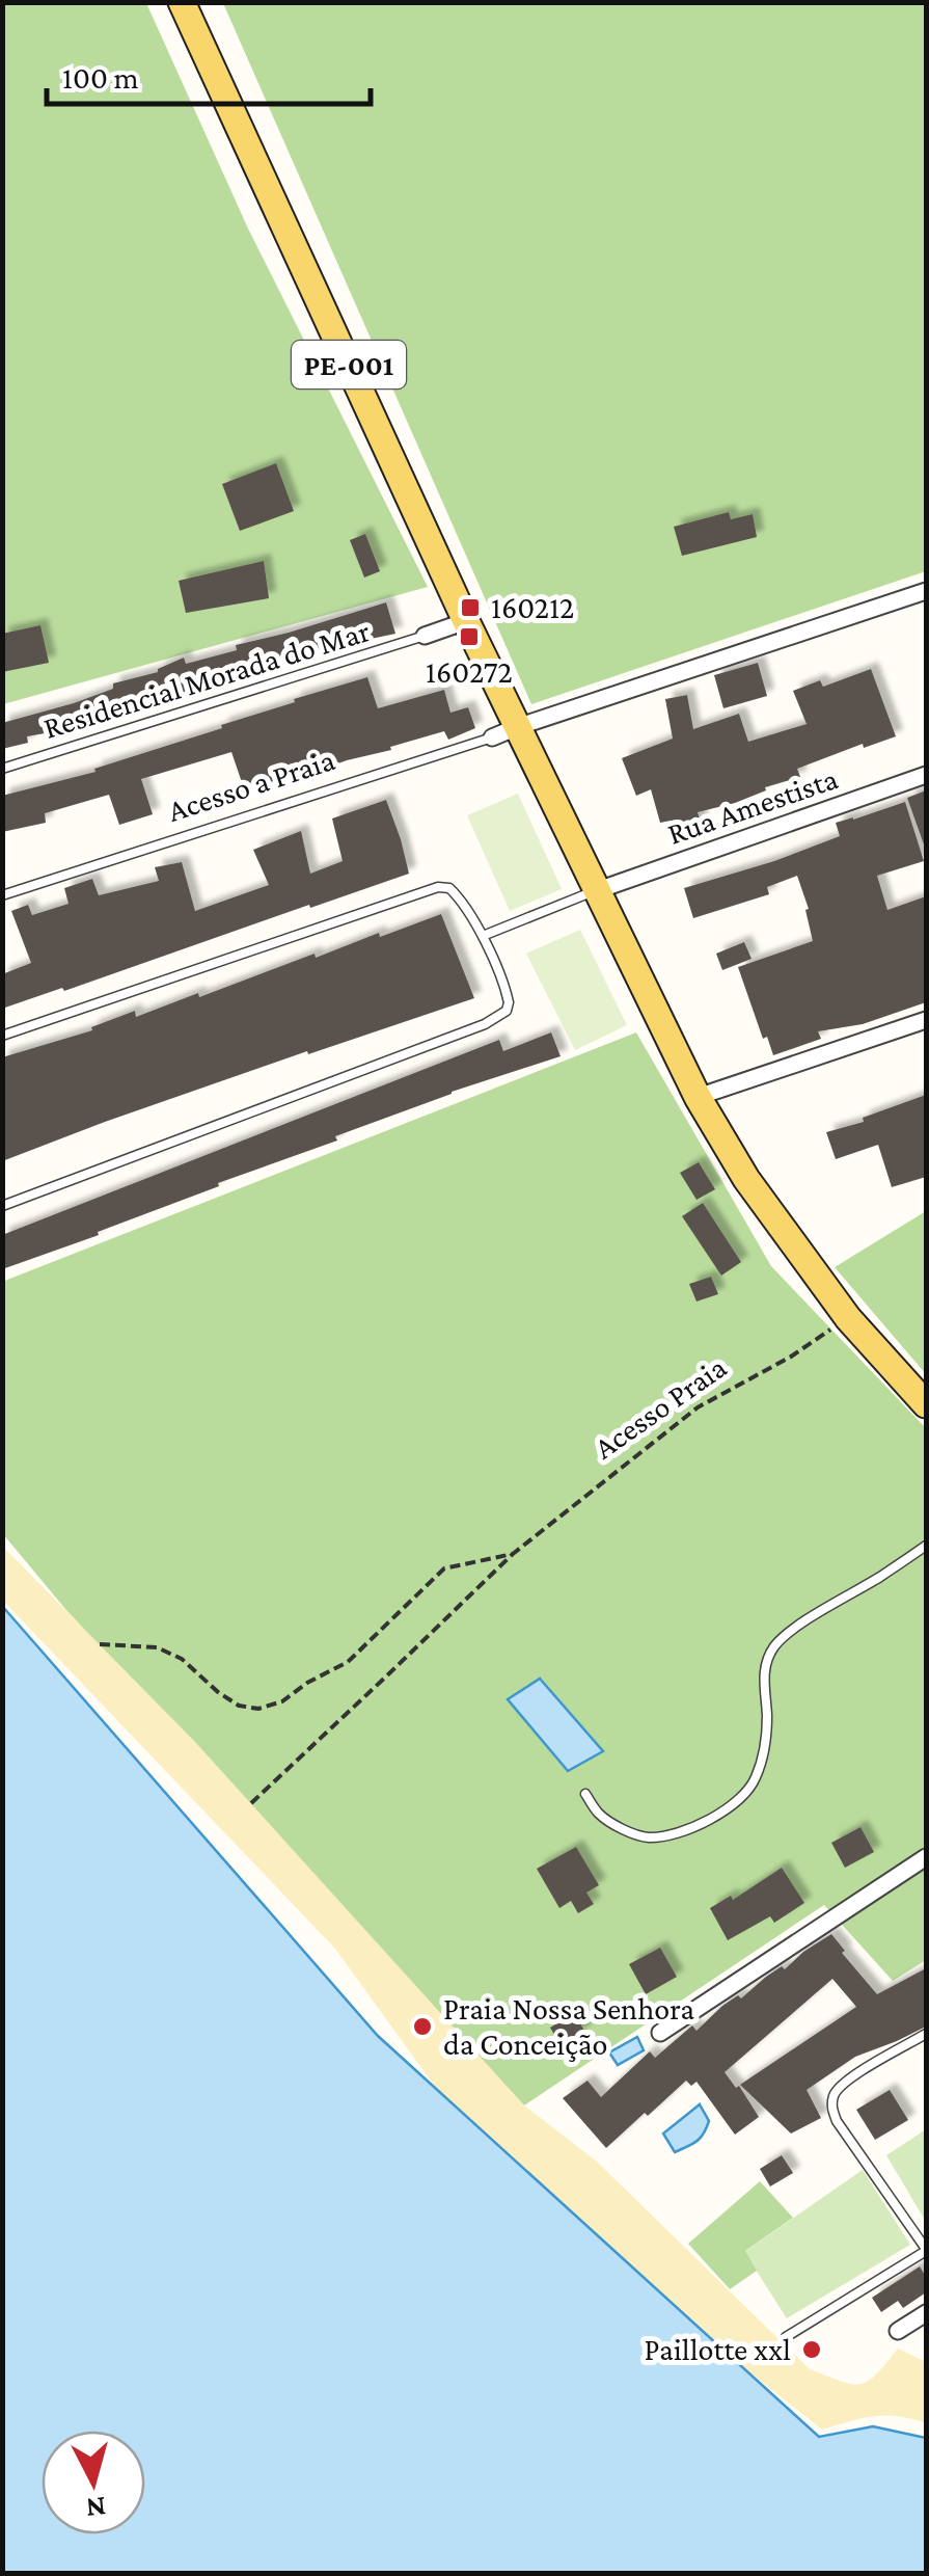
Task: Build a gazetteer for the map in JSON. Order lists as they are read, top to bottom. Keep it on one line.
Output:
{"streets":{"main road":["PE-001"],"street":["Rua Amestista"],"lane":["Residencial Morada do Mar","Acesso a Praia"],"path":["Acesso Praia"]},"crossings":[["PE-001","Acesso a Praia"],["PE-001","Rua Amestista"],["PE-001","Acesso Praia"]],"places":{"transit":["160212","160272"],"other":["Praia Nossa Senhora da Conceição","Paillotte xxl"]},"scale_bar":"100 m","north":"bottom"}
